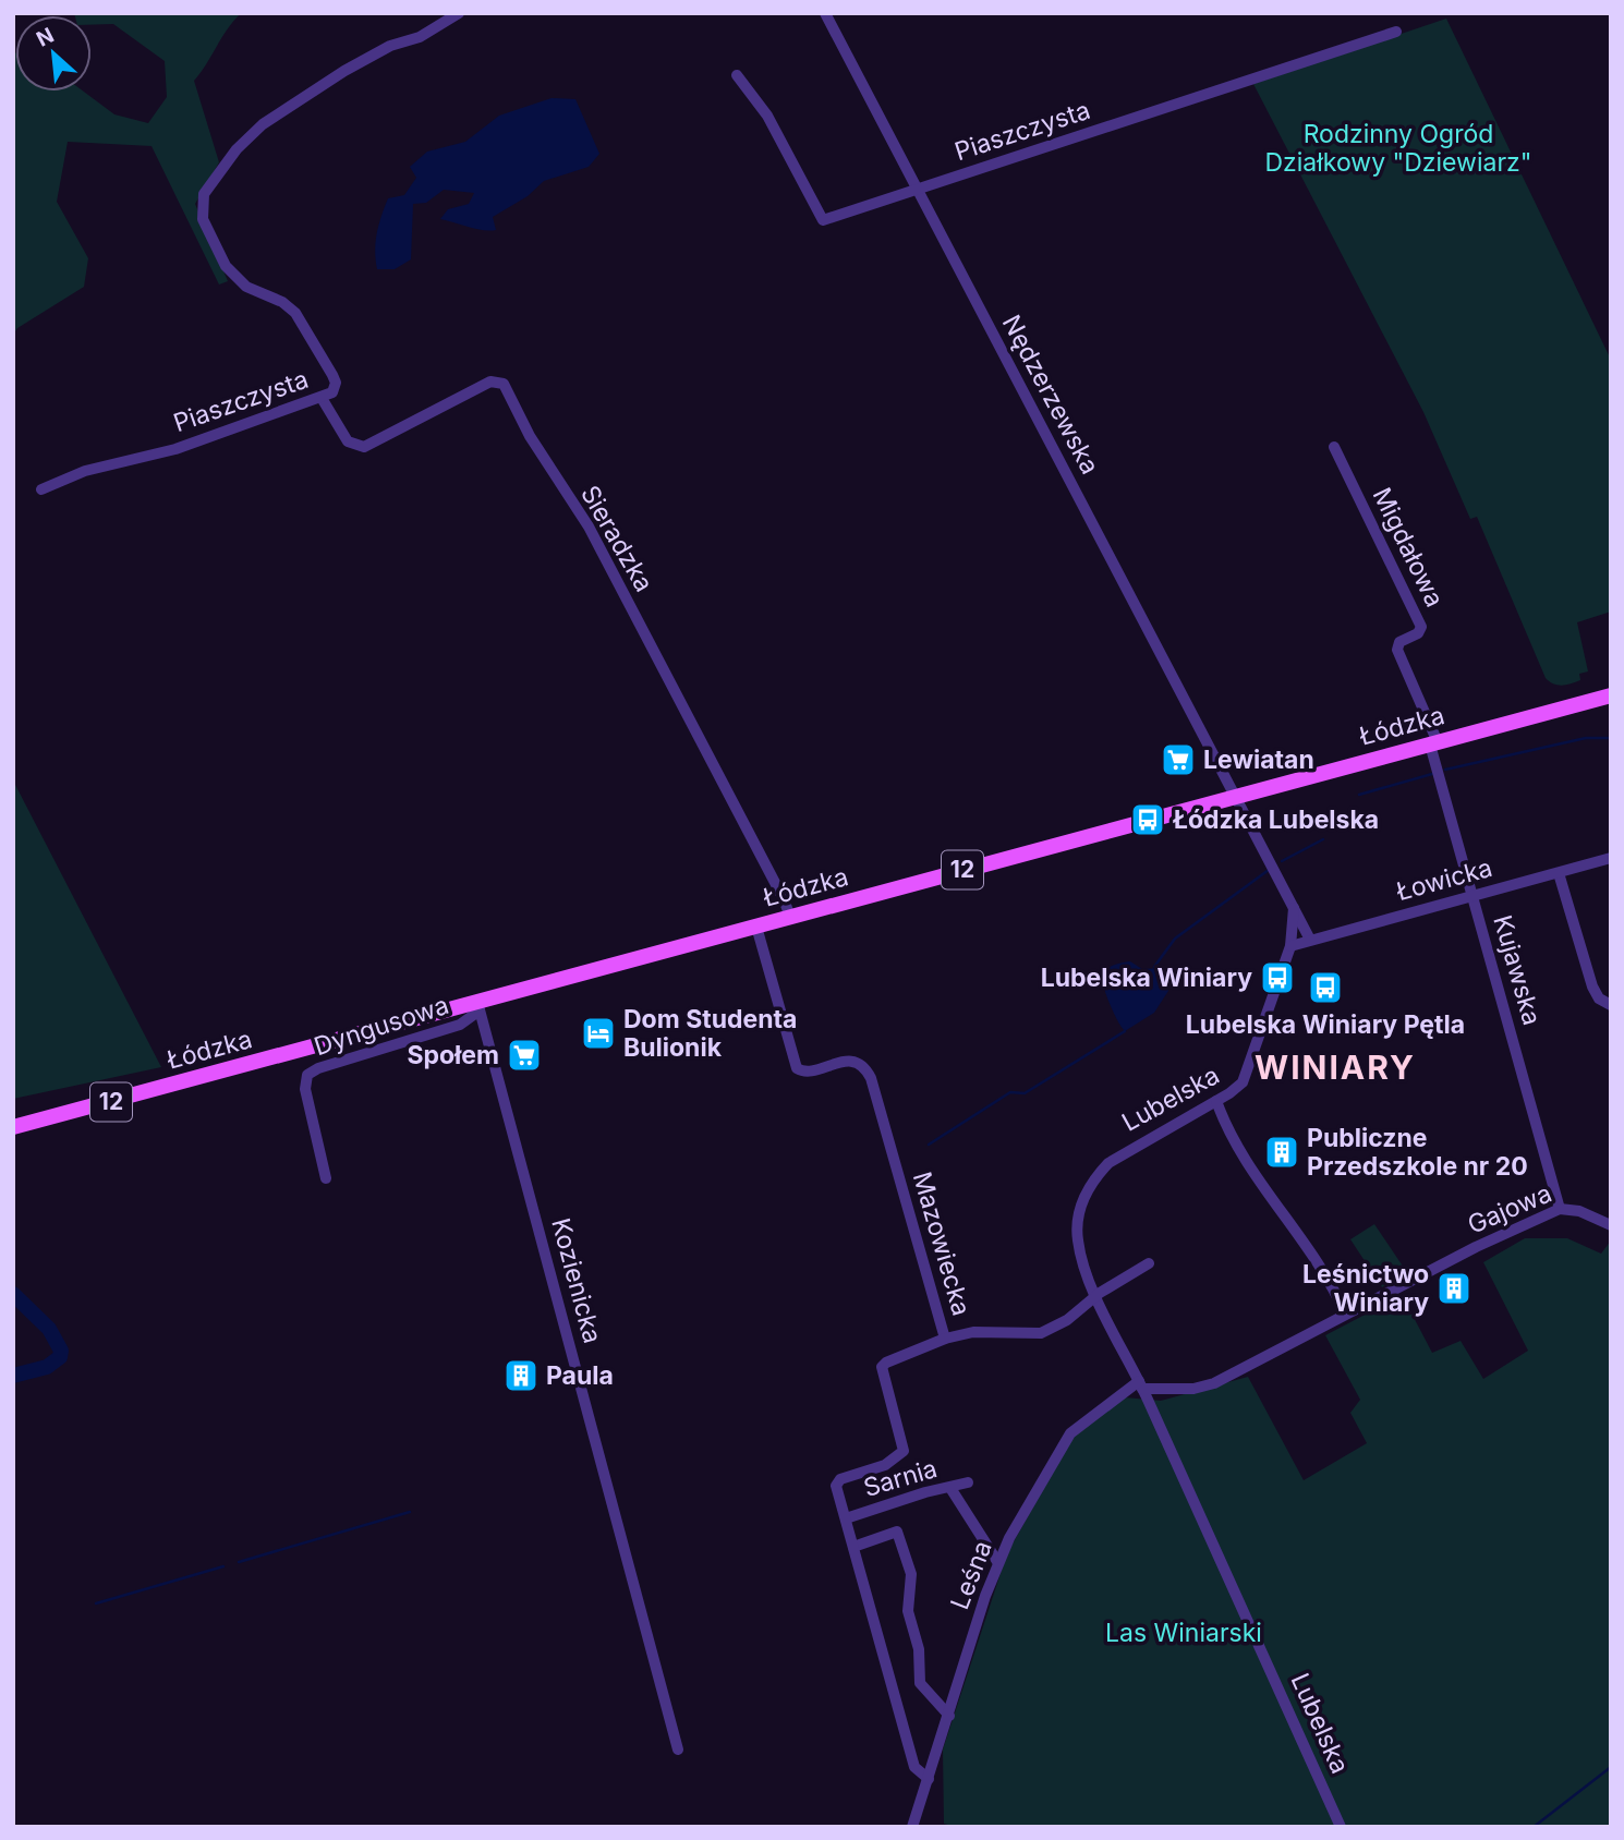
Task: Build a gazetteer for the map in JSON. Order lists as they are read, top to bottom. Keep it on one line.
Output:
{"streets":{"main road":["Łódzka","12"],"street":["Piaszczysta","Nędzerzewska","Sieradzka","Migdałowa","Łowicka","Kujawska","Dyngusowa","Lubelska","Gajowa","Mazowiecka","Kozienicka","Sarnia","Leśna"]},"crossings":[["Piaszczysta","Nędzerzewska"],["Piaszczysta","Sieradzka"],["Nędzerzewska","Łódzka"],["Sieradzka","Łódzka"],["Migdałowa","Łódzka"],["Migdałowa","Kujawska"],["Łódzka","Kujawska"],["Łódzka","Dyngusowa"],["Łódzka","Mazowiecka"],["Łódzka","Kozienicka"],["Łowicka","Kujawska"],["Łowicka","Lubelska"],["Kujawska","Gajowa"],["Dyngusowa","Kozienicka"],["Lubelska","Leśna"],["Mazowiecka","Sarnia"],["Mazowiecka","Leśna"]],"districts":["WINIARY"],"parks":["Rodzinny Ogród Działkowy \"Dziewiarz\"","Las Winiarski"],"places":{"supermarket":["Lewiatan","Społem"],"bus stop":["Łódzka Lubelska","Lubelska Winiary","Lubelska Winiary Pętla"],"hotel":["Dom Studenta Bulionik"],"building":["Publiczne Przedszkole nr 20","Leśnictwo Winiary","Paula"]},"north":"top left"}
